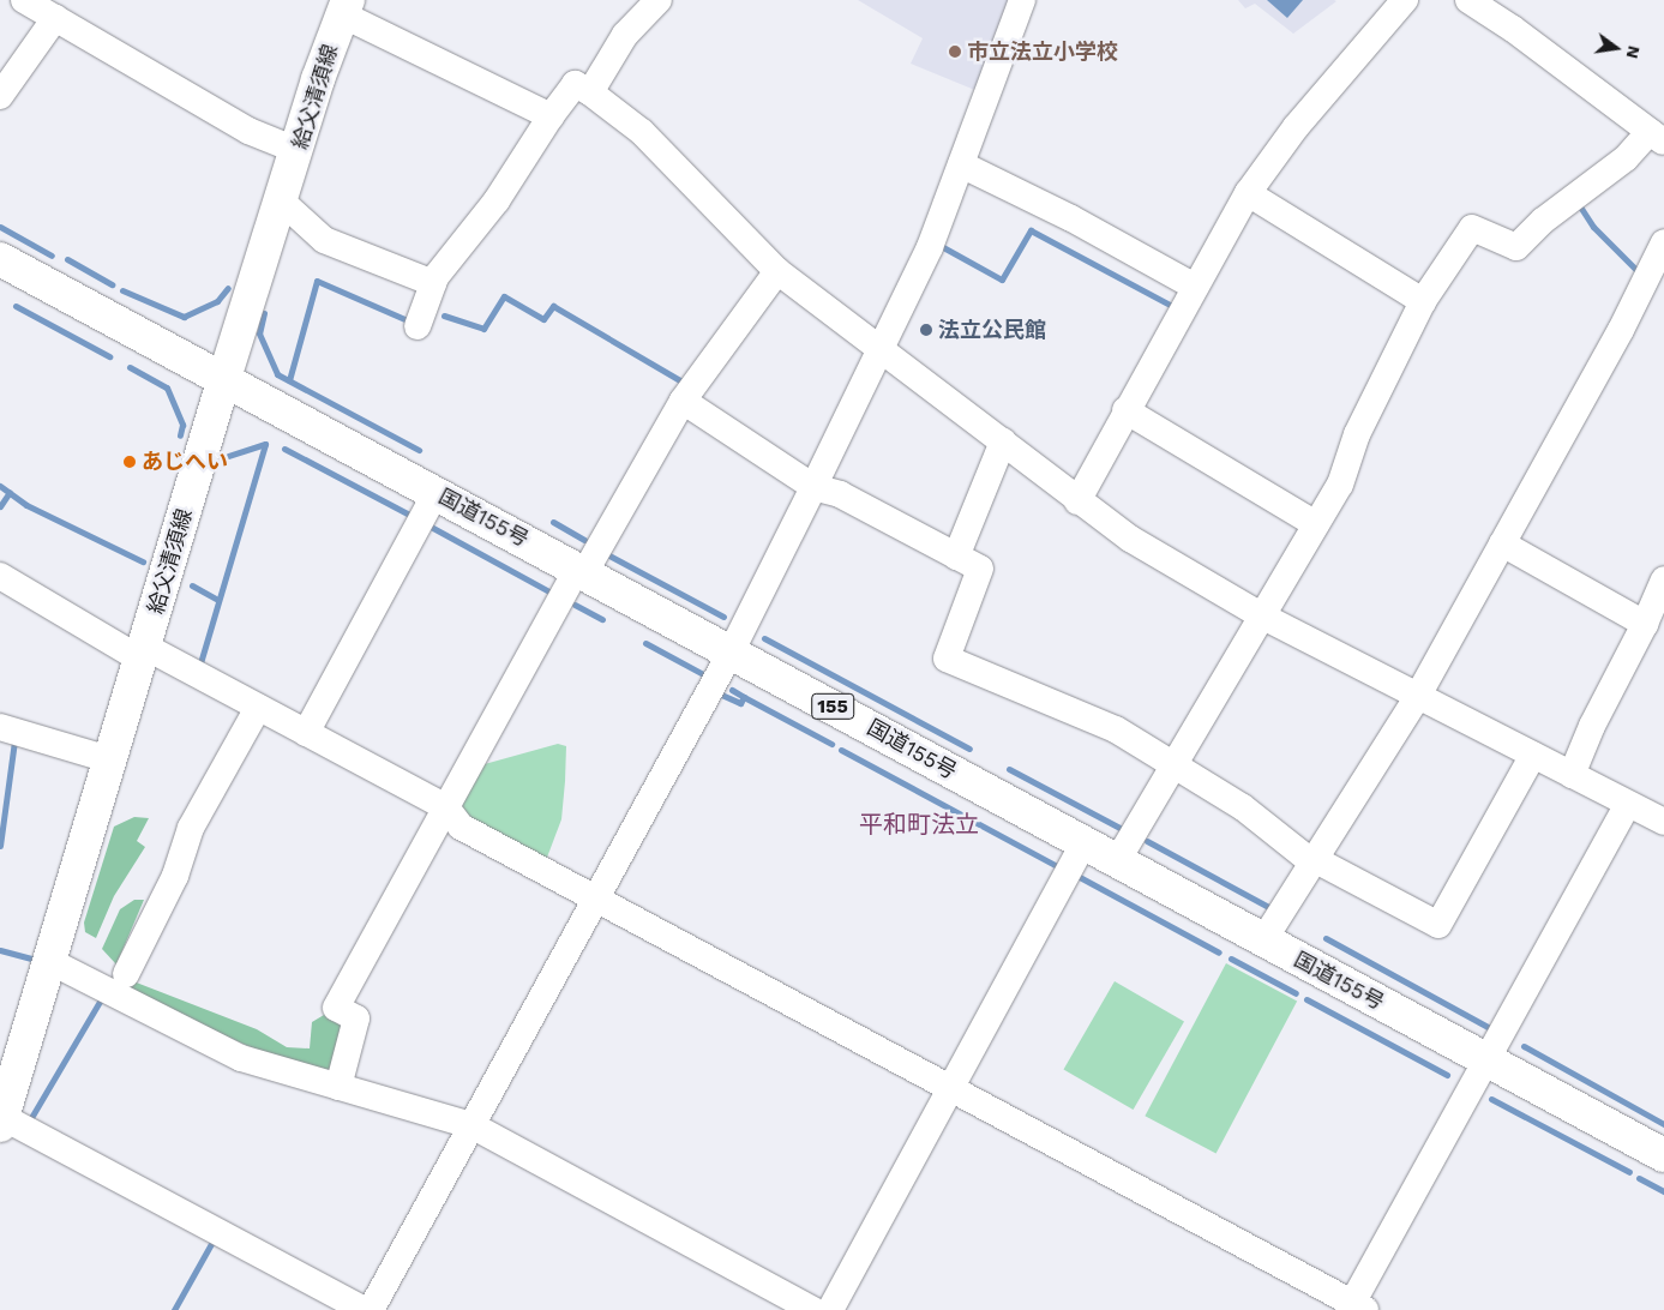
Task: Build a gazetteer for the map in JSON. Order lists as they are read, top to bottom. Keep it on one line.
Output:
{"streets":{"main road":["給父清須線","国道155号","155"]},"crossings":[["給父清須線","国道155号"]],"districts":["平和町法立"],"places":["市立法立小学校","法立公民館","あじへい"],"north":"right"}
